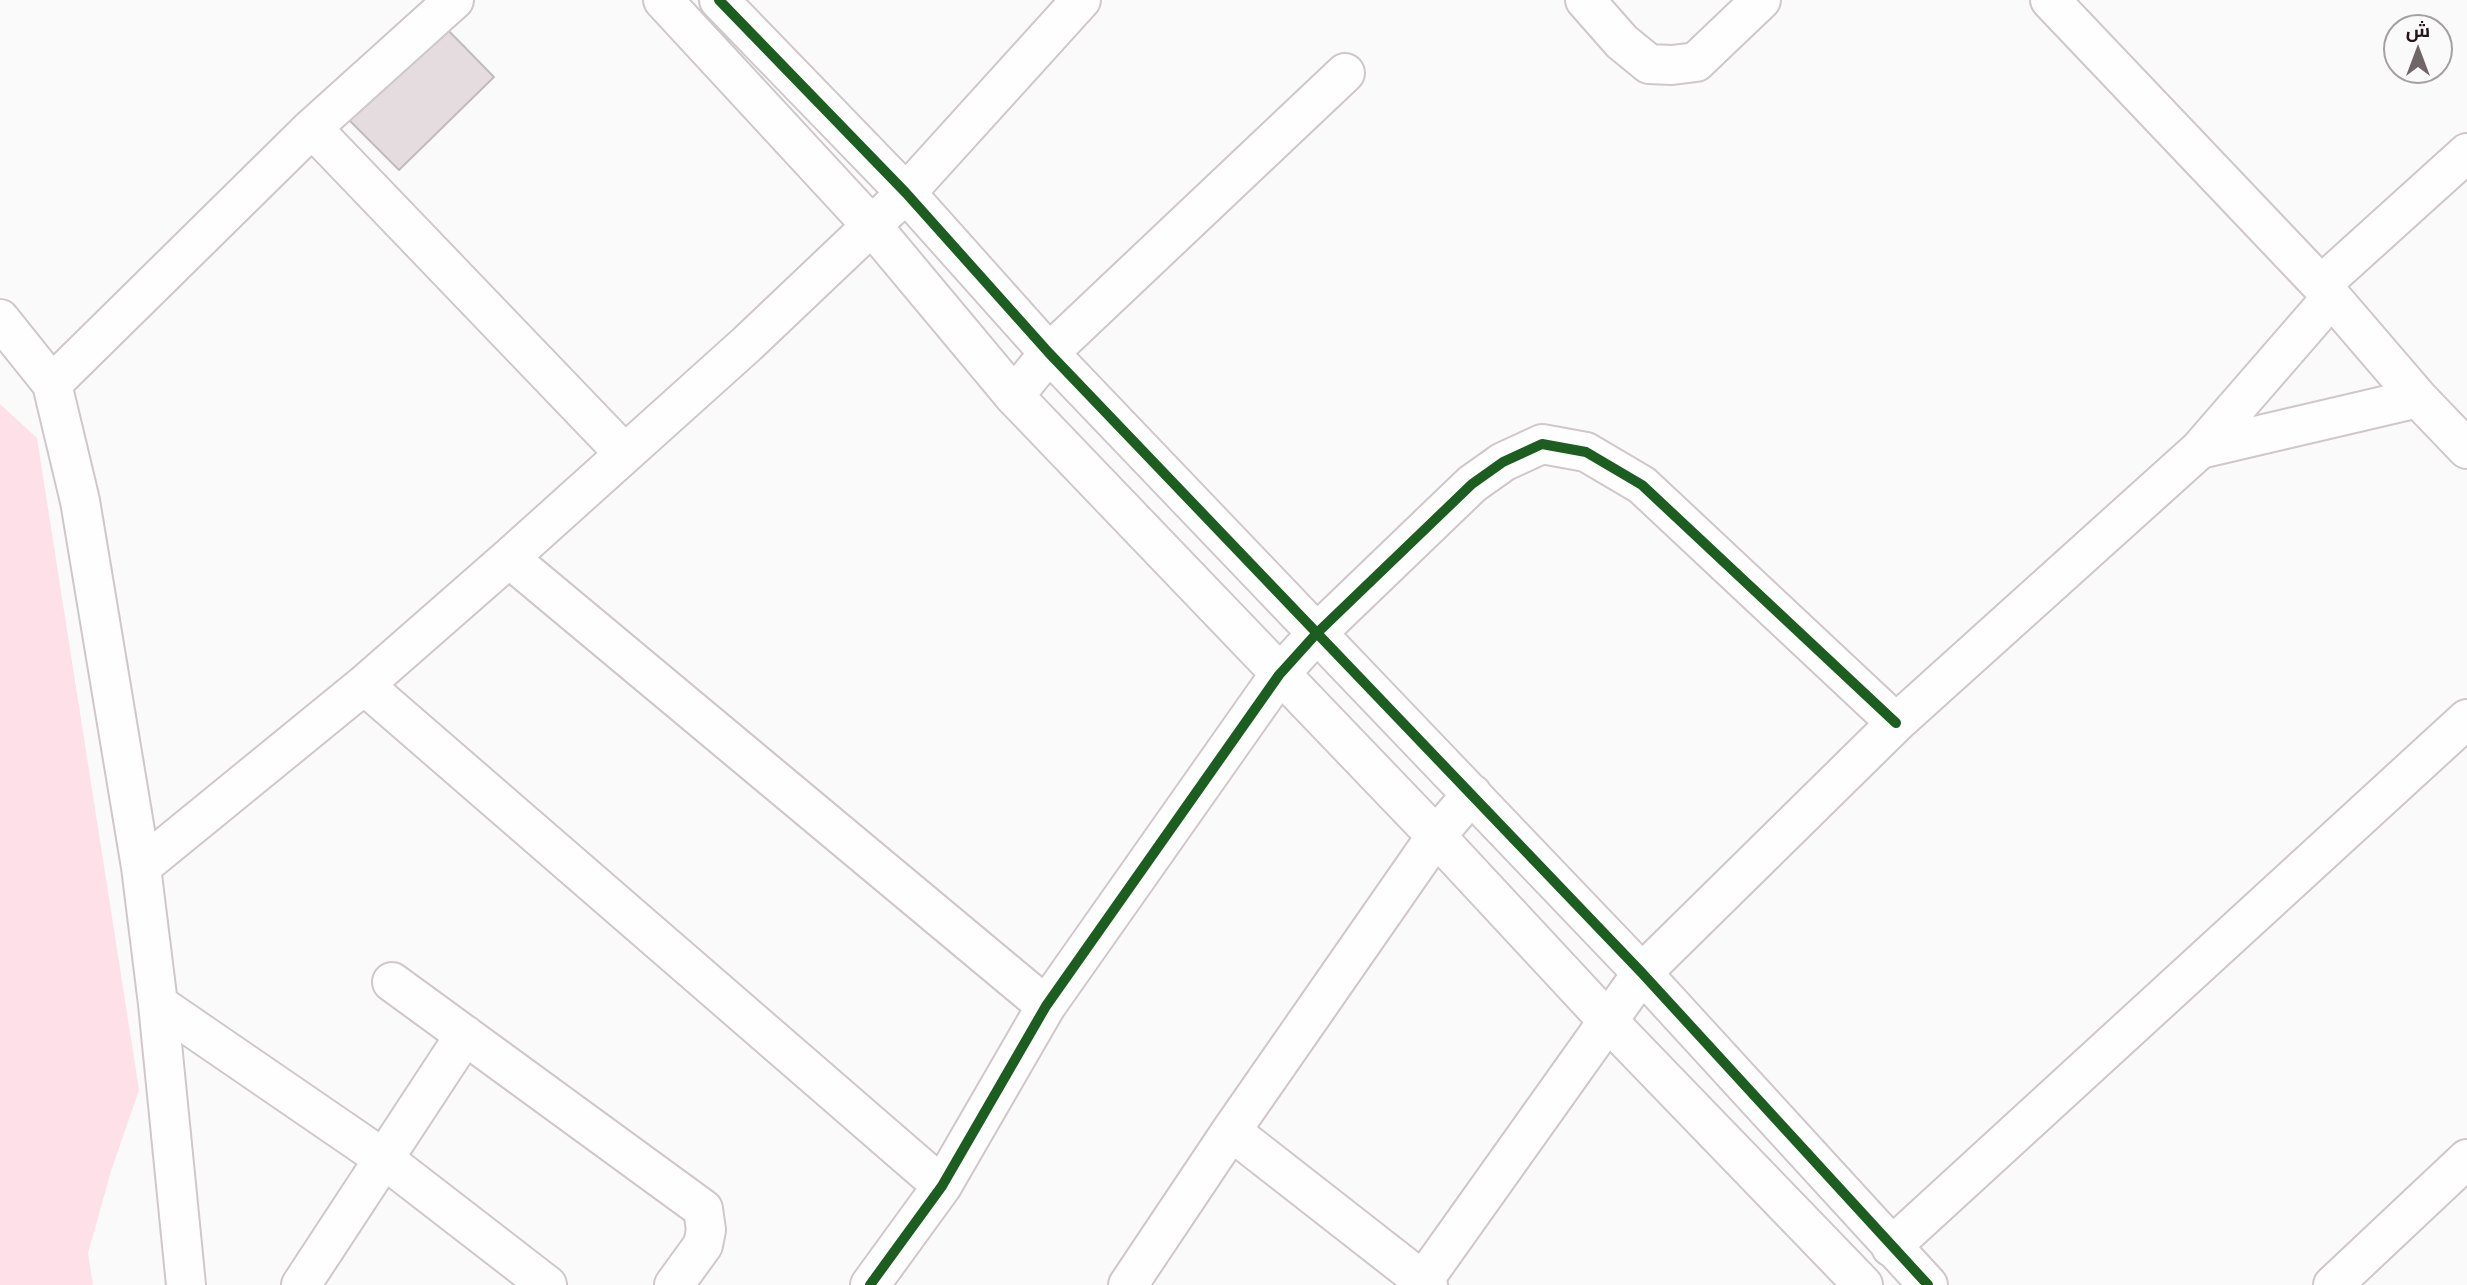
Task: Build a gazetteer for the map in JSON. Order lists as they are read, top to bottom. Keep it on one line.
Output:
{"north":"top"}
